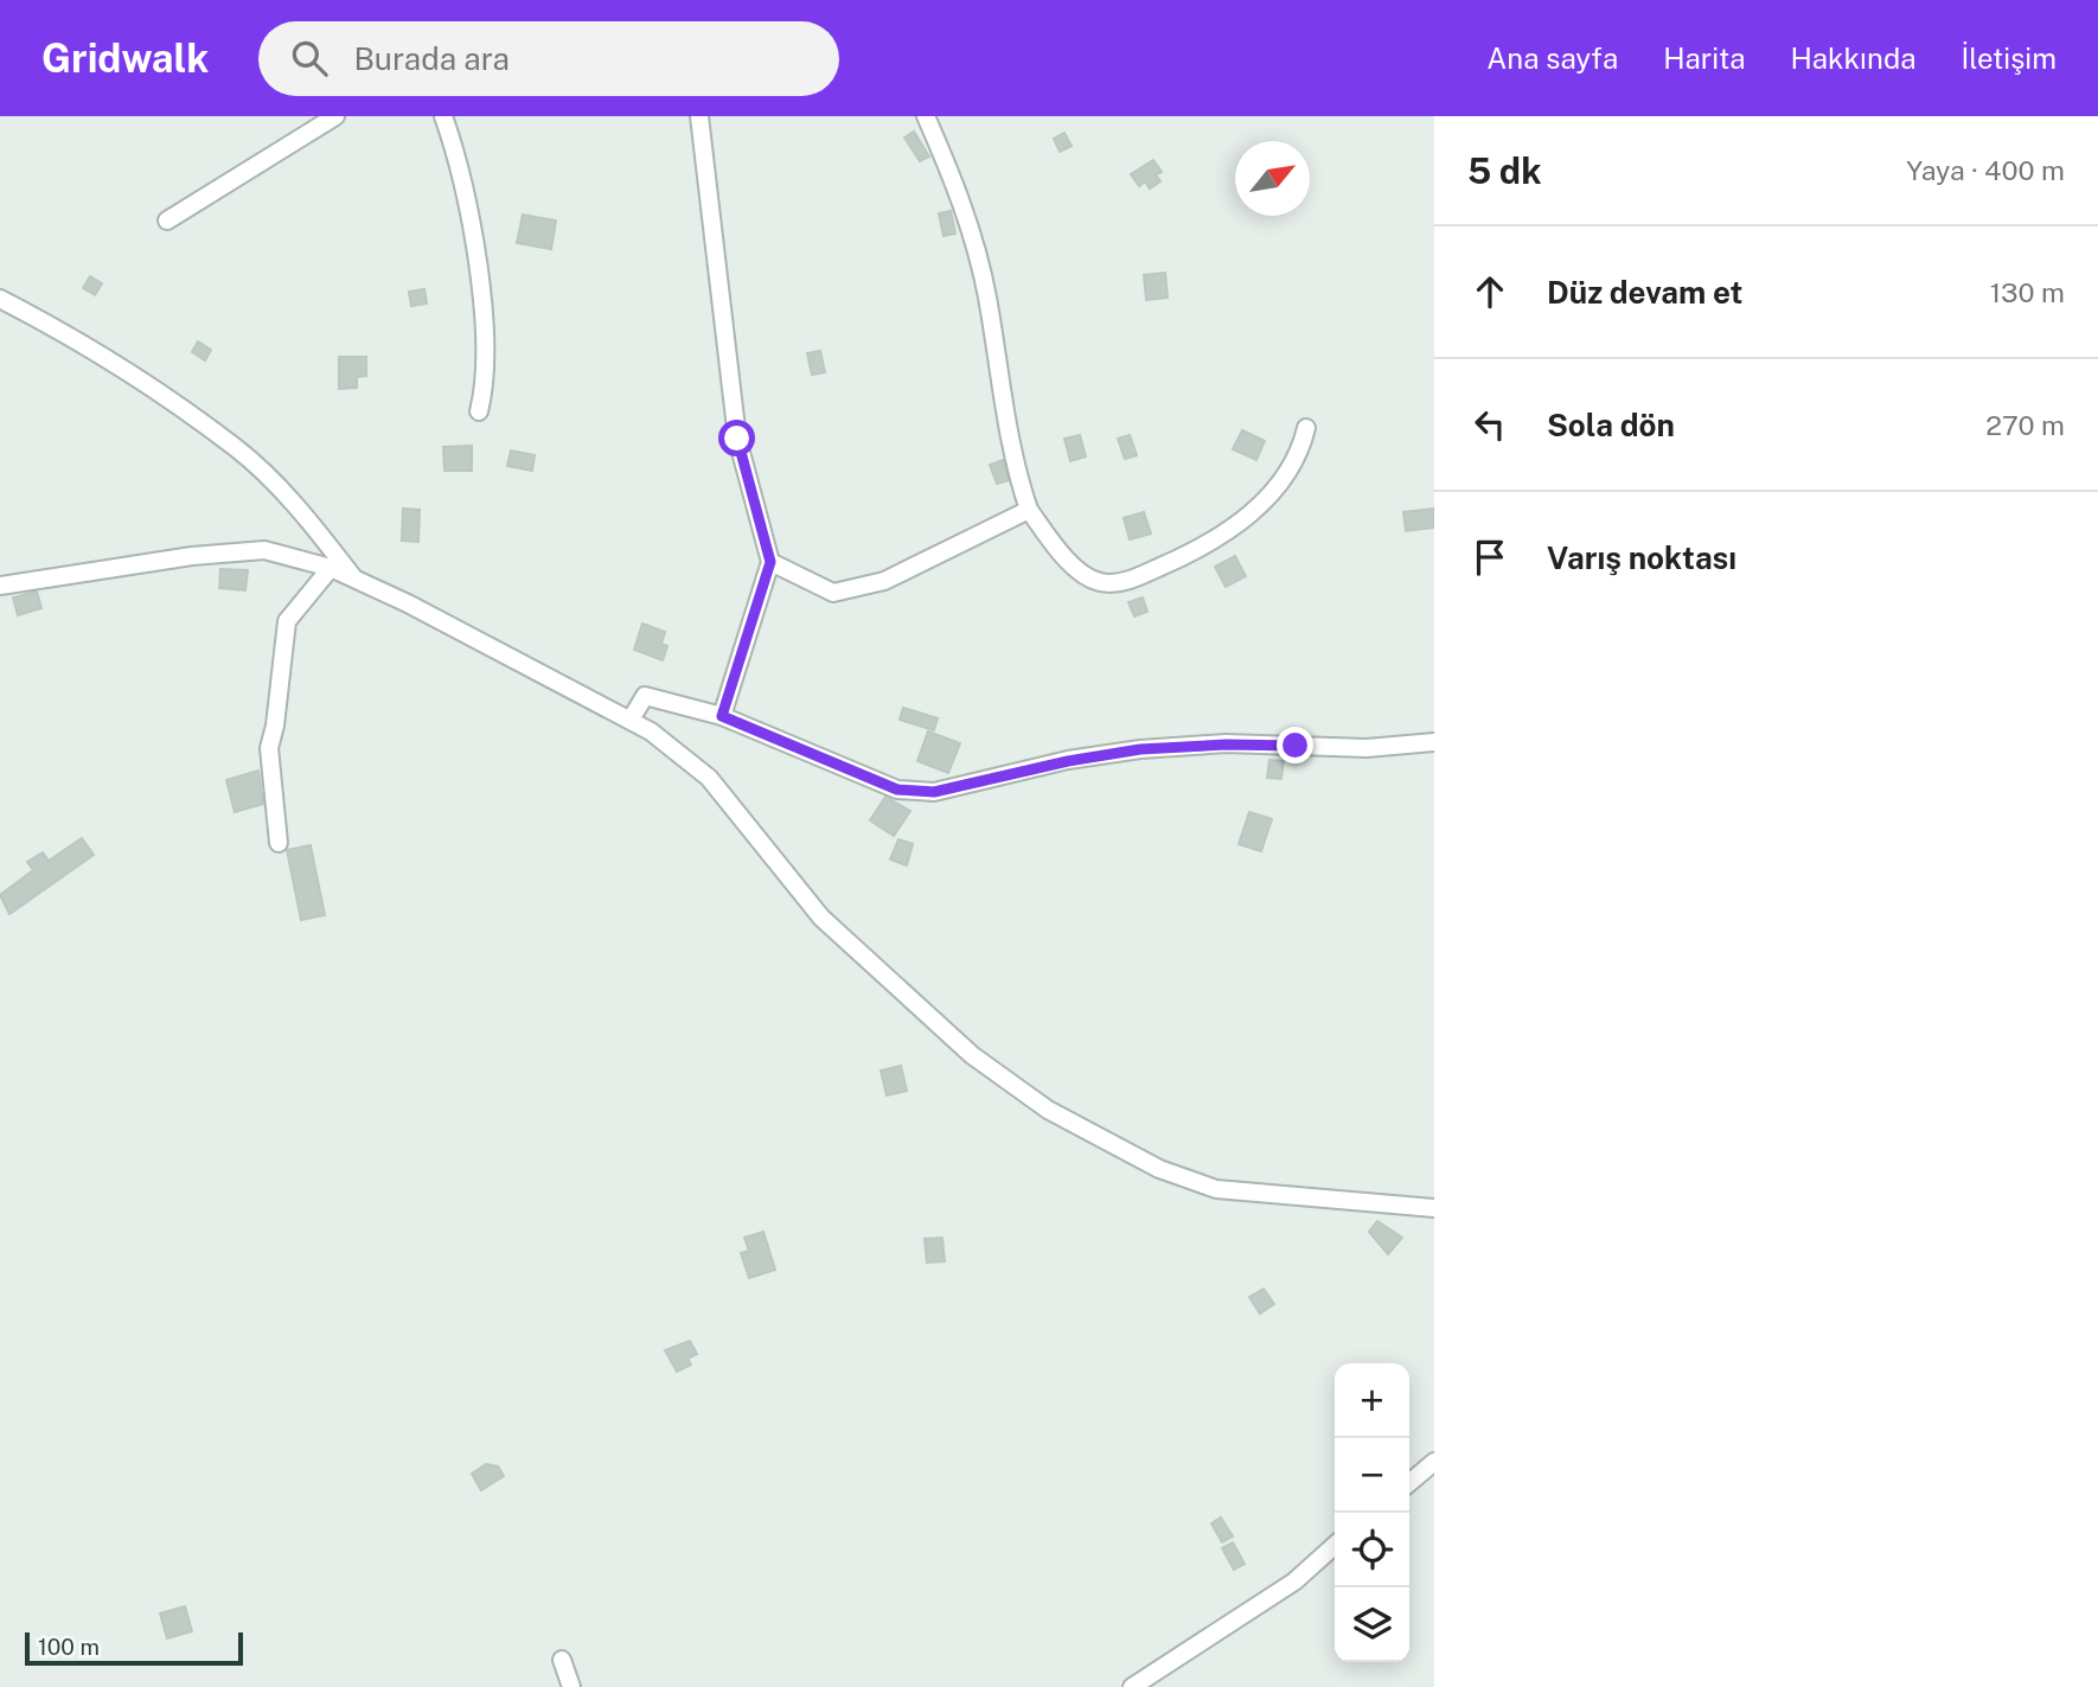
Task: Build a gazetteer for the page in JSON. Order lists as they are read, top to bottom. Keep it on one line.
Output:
{"scale_bar":"100 m","north":"top right","page":{"header":"Gridwalk","search":"Burada ara","nav":["Ana sayfa","Harita","Hakkında","İletişim"],"heading":["5 dk","Yaya · 400 m"],"list":[["Düz devam et","130 m"],["Sola dön","270 m"],"Varış noktası"],"map_buttons":["+","−"],"scale":"100 m"}}
